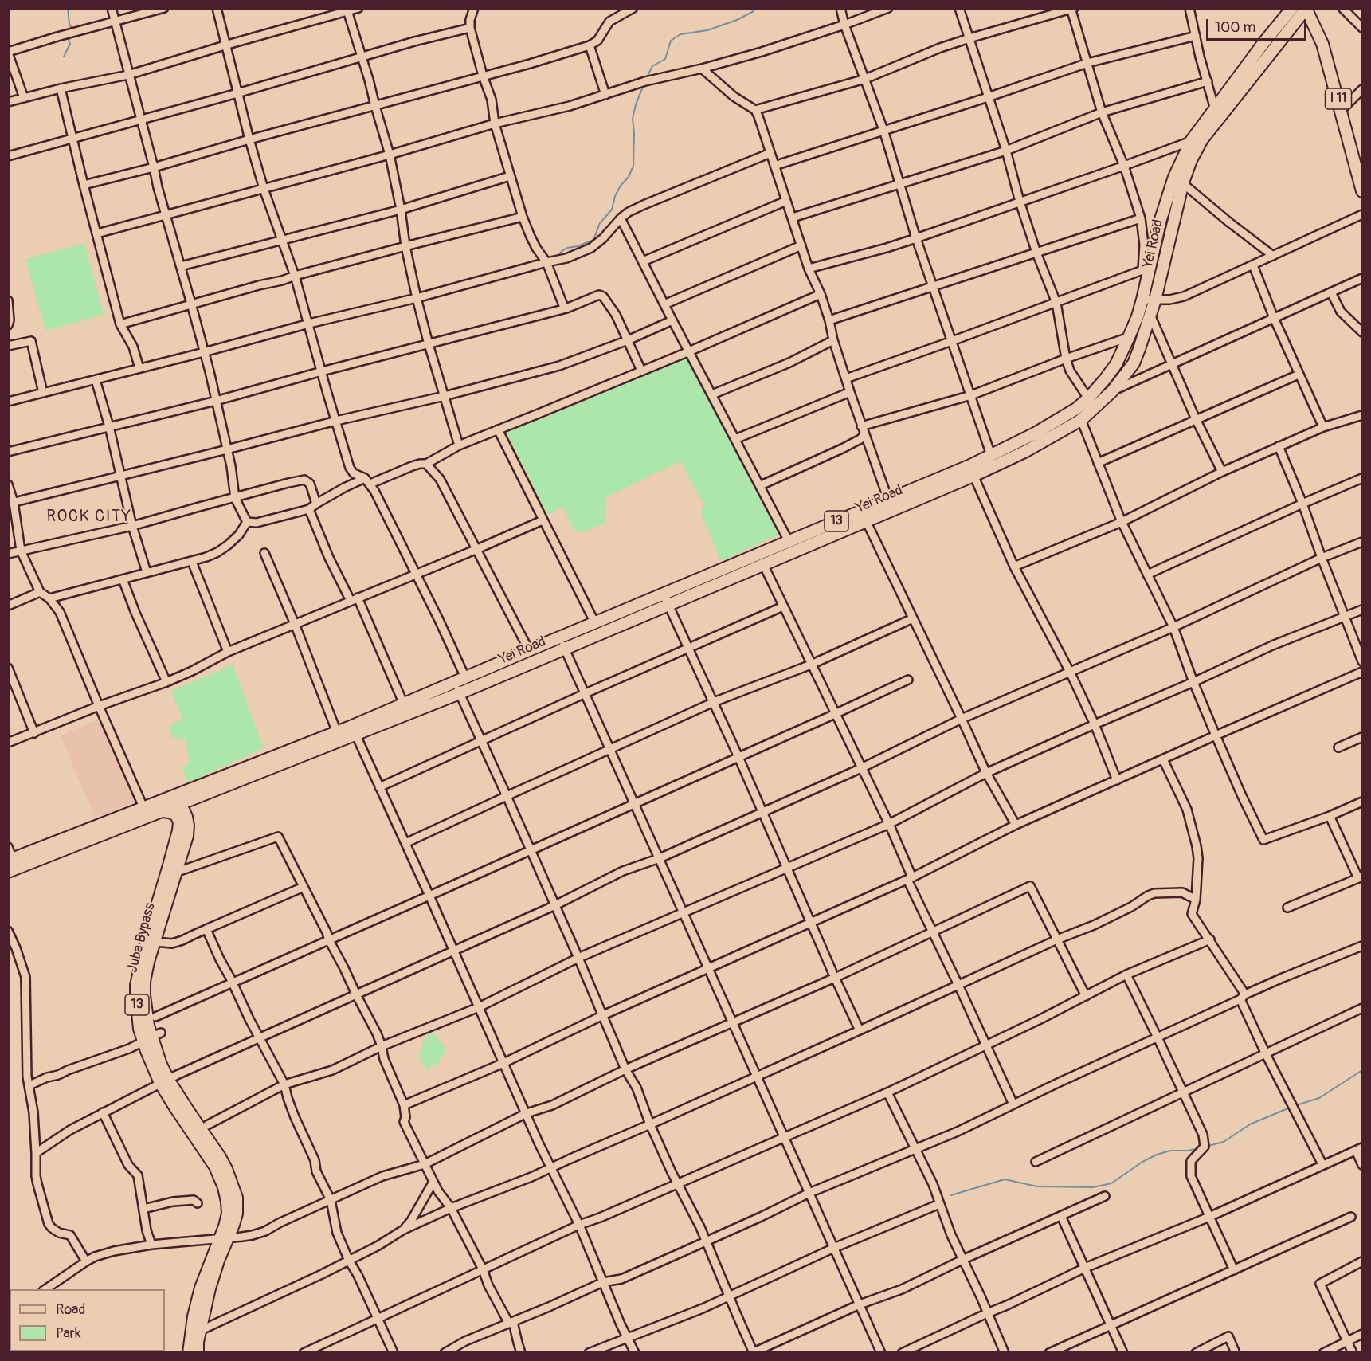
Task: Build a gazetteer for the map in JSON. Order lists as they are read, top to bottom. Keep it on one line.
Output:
{"streets":{"main road":["I 11","Yei Road","13","Juba Bypass"]},"crossings":[["I 11","Yei Road"],["Yei Road","Juba Bypass"]],"districts":["ROCK CITY"],"legend":["Road","Park"],"scale_bar":"100 m"}
